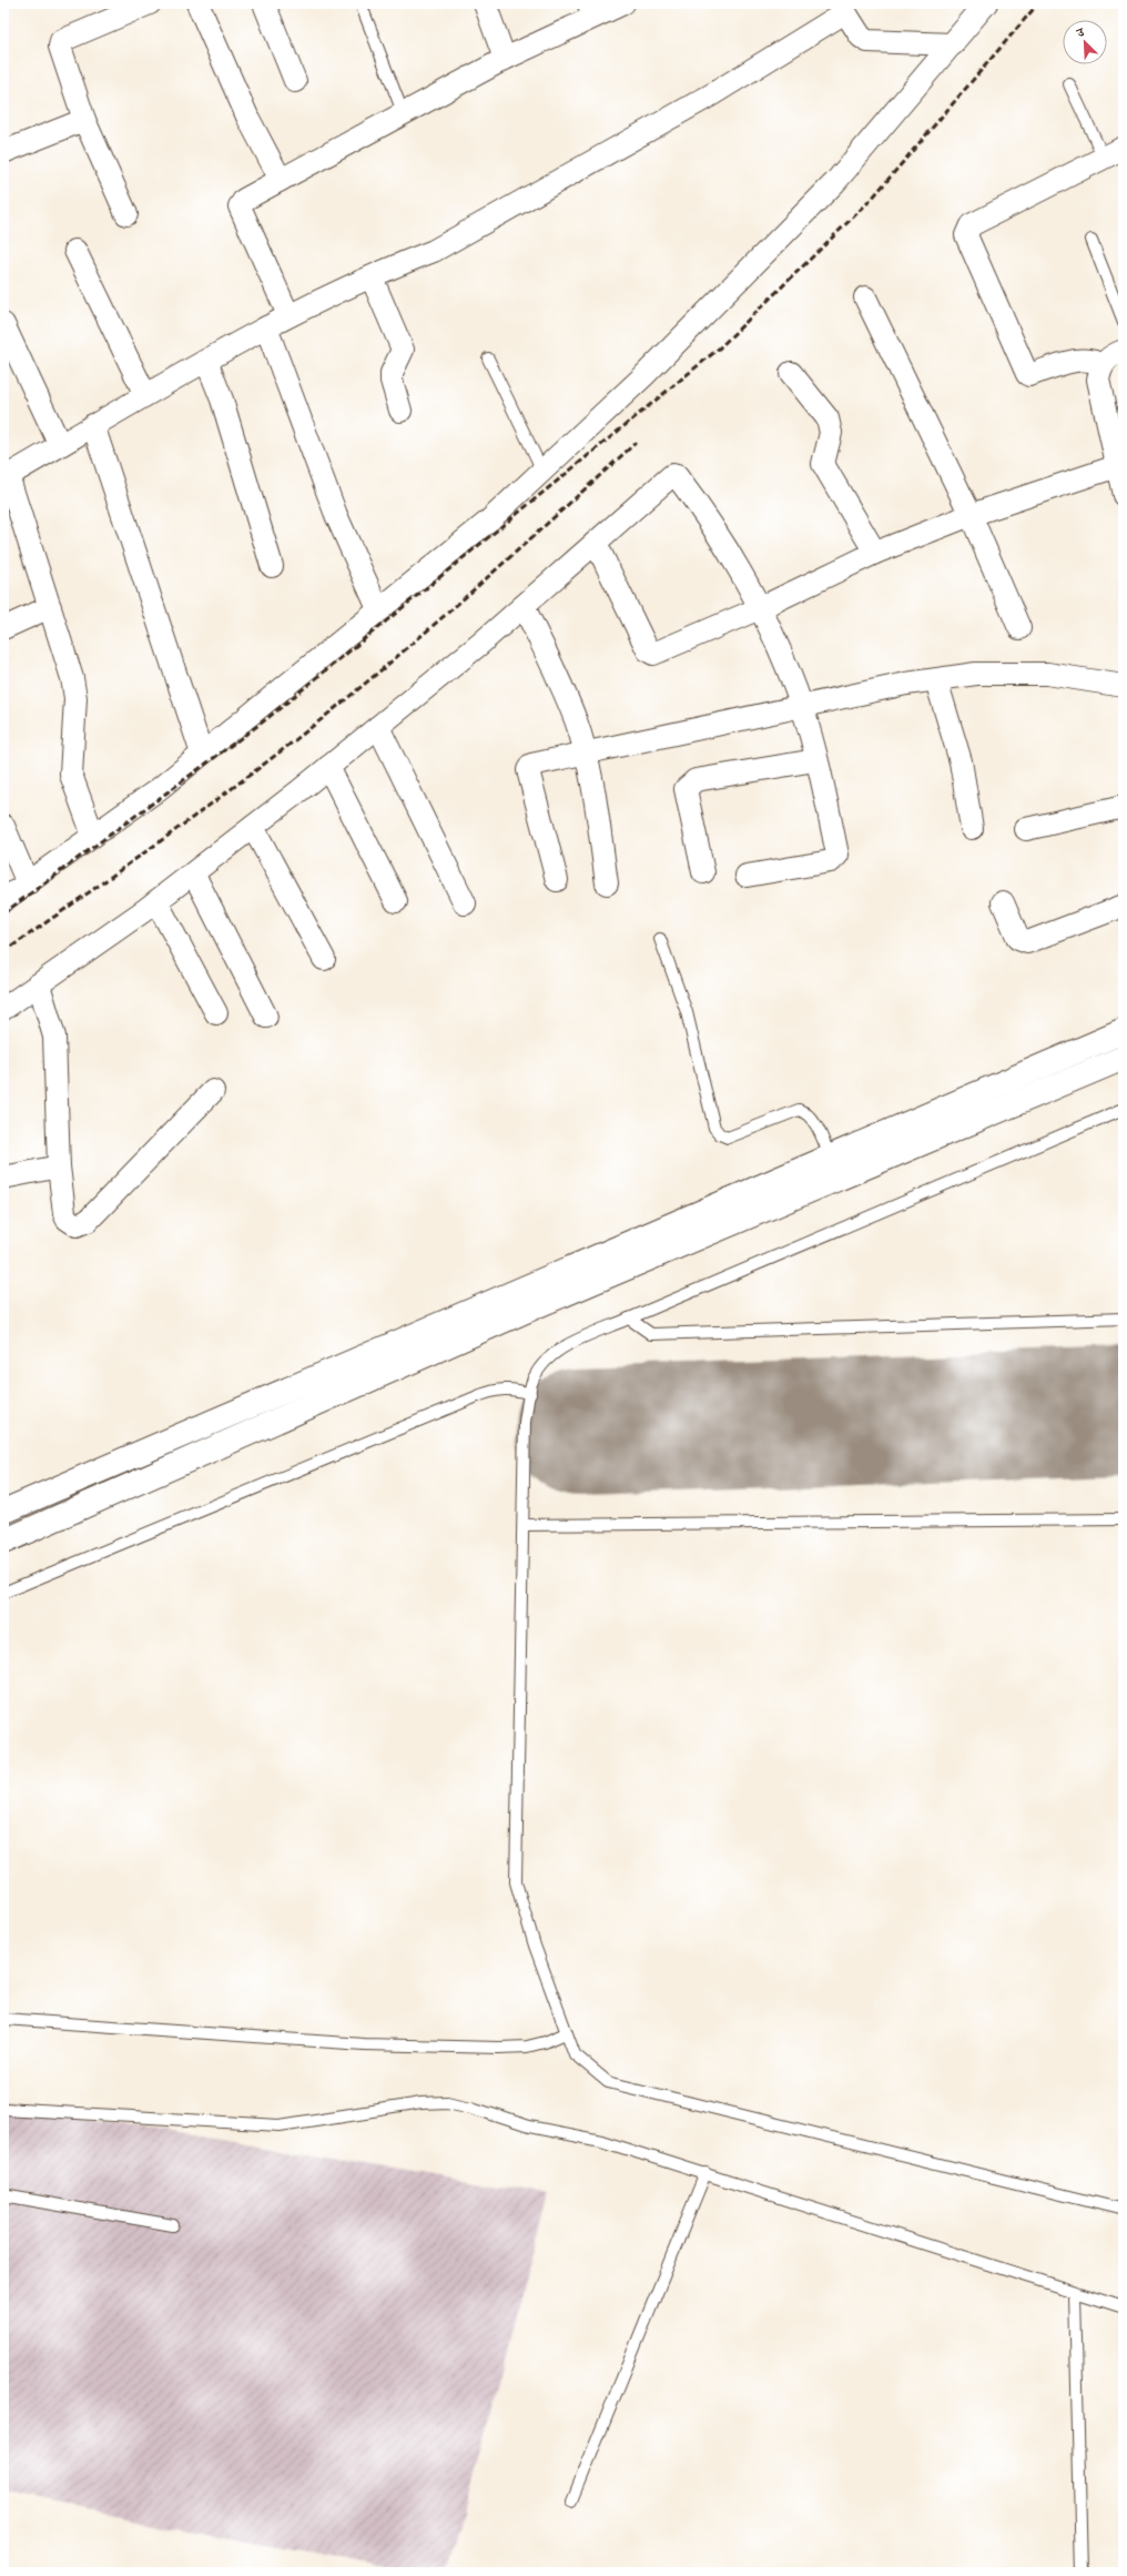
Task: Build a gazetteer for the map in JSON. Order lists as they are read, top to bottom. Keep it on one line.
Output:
{"north":"top left"}
